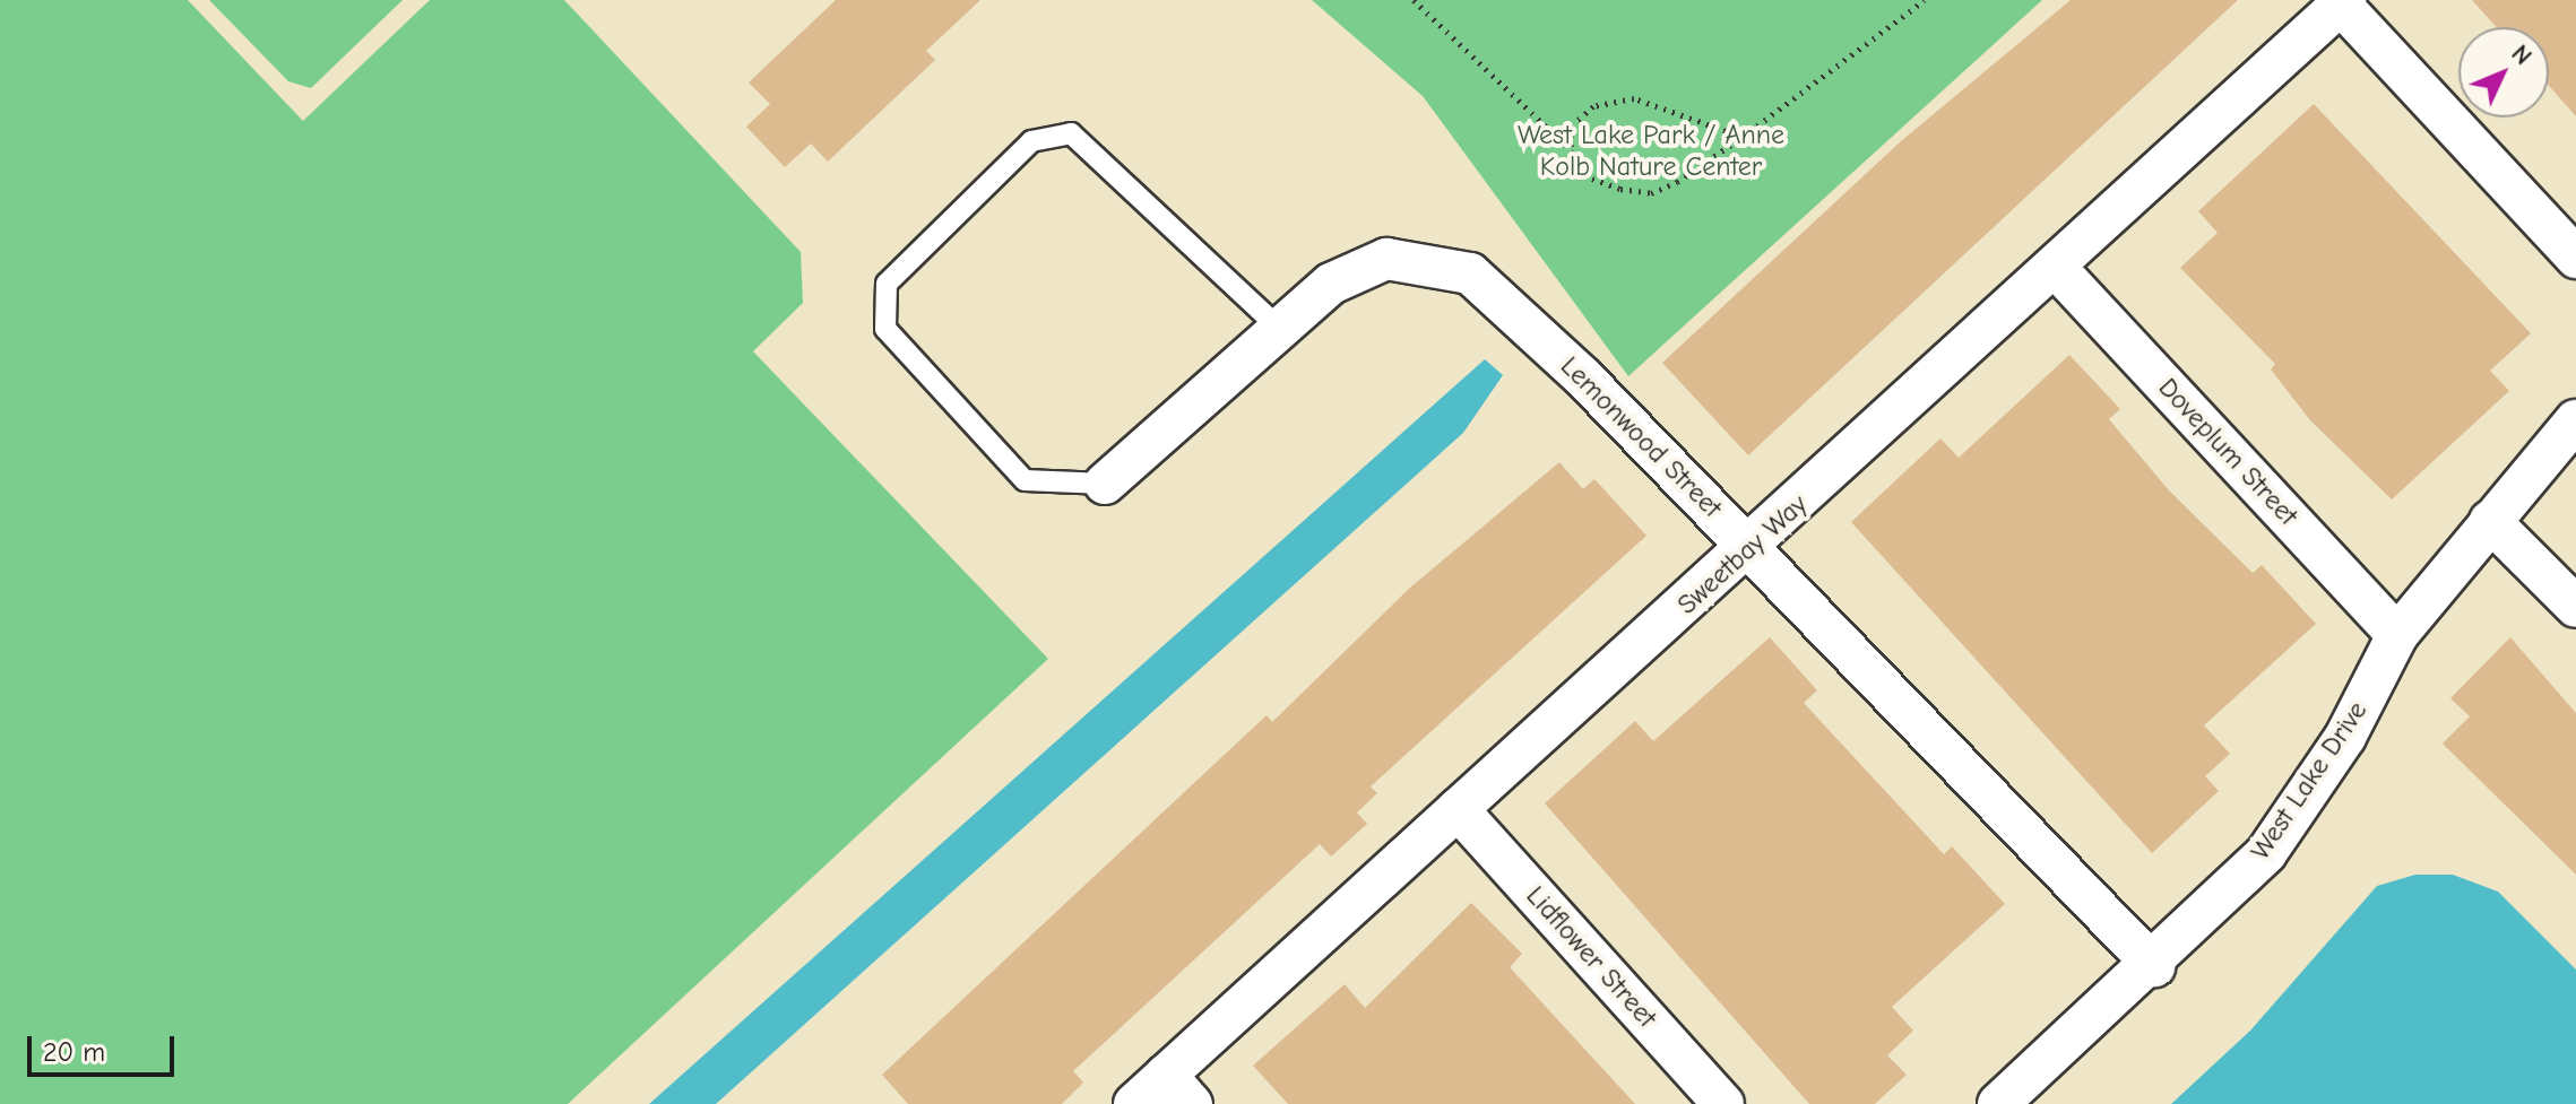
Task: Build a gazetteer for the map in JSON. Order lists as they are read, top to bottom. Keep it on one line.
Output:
{"streets":{"street":["Lemonwood Street","Doveplum Street","Sweetbay Way","West Lake Drive","Lidflower Street"]},"crossings":[["Lemonwood Street","Sweetbay Way"],["Lemonwood Street","West Lake Drive"],["Doveplum Street","Sweetbay Way"],["Doveplum Street","West Lake Drive"],["Sweetbay Way","Lidflower Street"]],"parks":["West Lake Park / Anne Kolb Nature Center"],"scale_bar":"20 m","north":"top right"}
